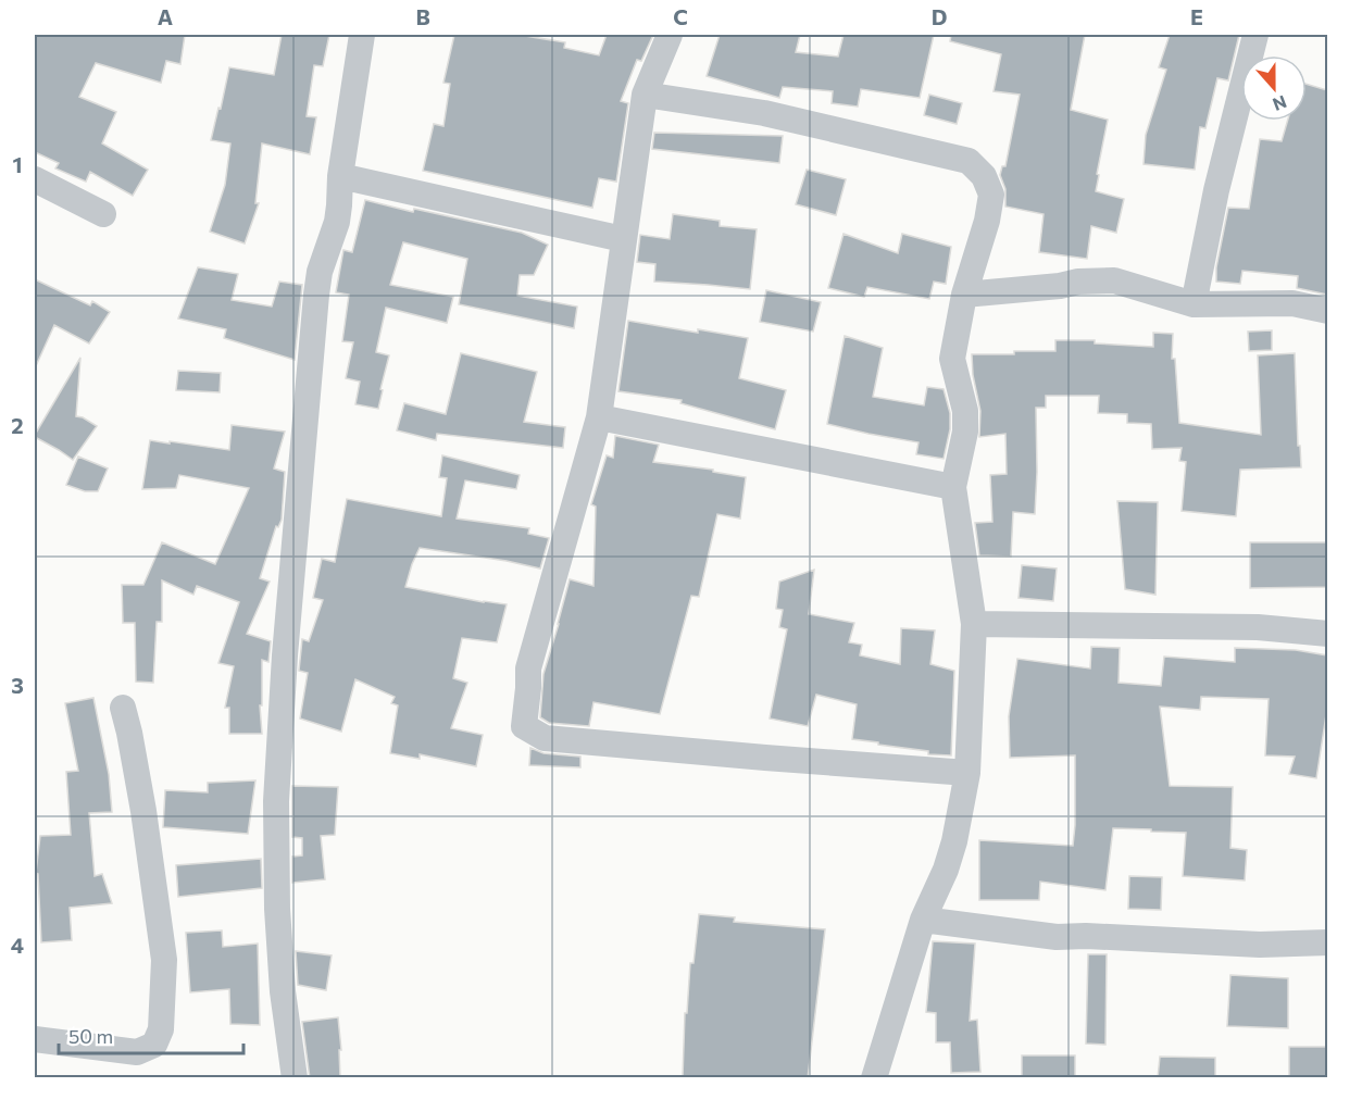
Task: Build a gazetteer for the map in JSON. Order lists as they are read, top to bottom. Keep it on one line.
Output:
{"scale_bar":"50 m","north":"bottom","grid":{"columns":["A","B","C","D","E"],"rows":["1","2","3","4"]}}
